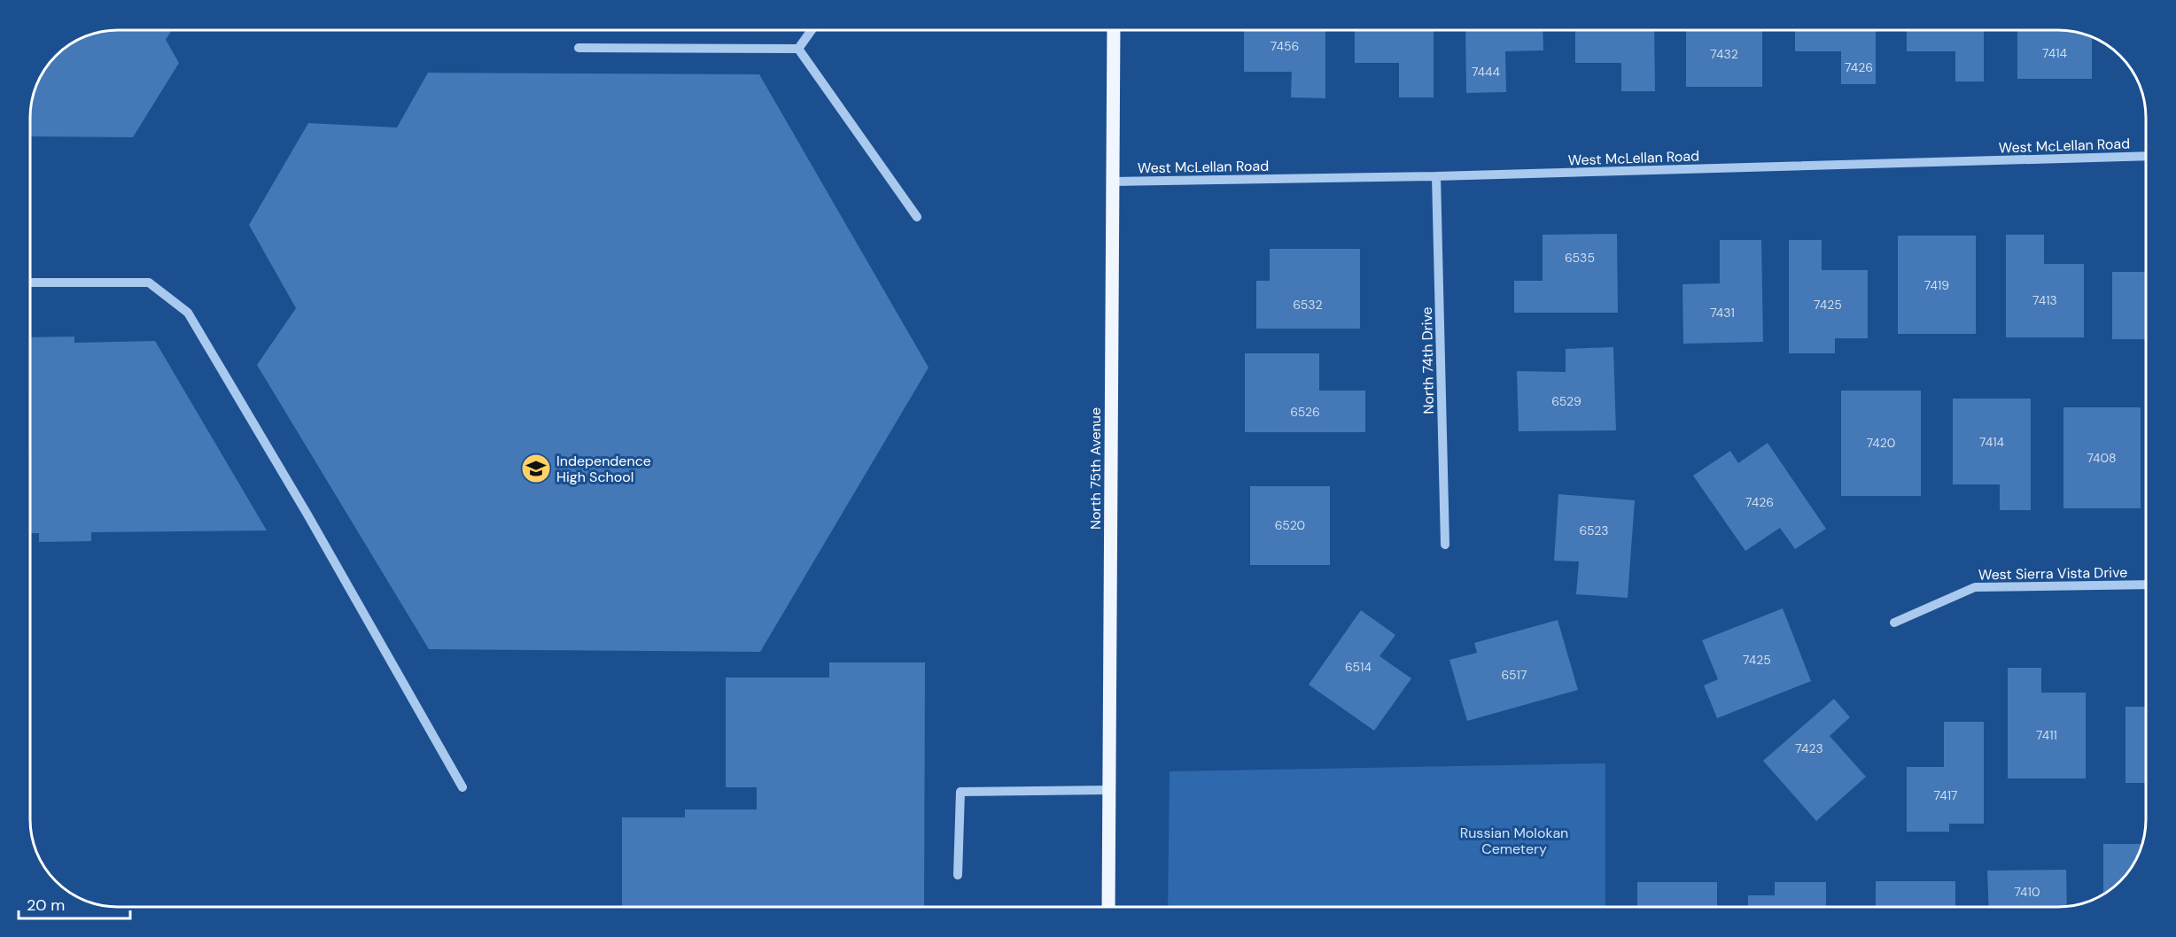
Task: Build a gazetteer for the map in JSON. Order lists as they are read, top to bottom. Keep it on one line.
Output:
{"streets":{"main road":["North 75th Avenue"],"street":["West McLellan Road","North 74th Drive","West Sierra Vista Drive"]},"crossings":[["West McLellan Road","North 74th Drive"],["West McLellan Road","North 75th Avenue"]],"parks":["Russian Molokan Cemetery"],"places":{"school or university":["Independence High School"]},"house_numbers":["7456","7414","7432","7426","7444","6535","7419","7413","6532","7425","7431","6529","6526","7414","7420","7408","7426","6520","6523","7425","6514","6517","7411","7423","7417","7410"],"scale_bar":"20 m"}
